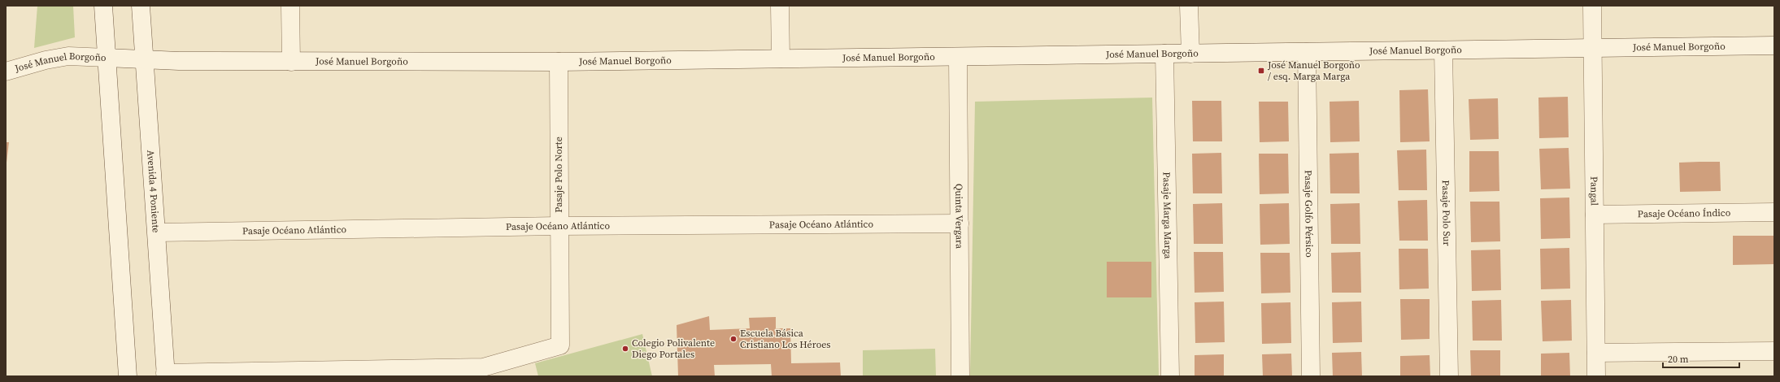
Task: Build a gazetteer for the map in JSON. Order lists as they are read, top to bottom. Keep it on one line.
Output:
{"streets":{"street":["José Manuel Borgoño","Pasaje Polo Norte","Avenida 4 Poniente","Pangal","Pasaje Polo Sur","Pasaje Océano Índico","Pasaje Golfo Pérsico","Pasaje Marga Marga","Quinta Vergara","Pasaje Océano Atlántico"]},"crossings":[["José Manuel Borgoño","Pasaje Polo Norte"],["José Manuel Borgoño","Avenida 4 Poniente"],["José Manuel Borgoño","Pangal"],["José Manuel Borgoño","Pasaje Polo Sur"],["José Manuel Borgoño","Pasaje Golfo Pérsico"],["José Manuel Borgoño","Pasaje Marga Marga"],["José Manuel Borgoño","Quinta Vergara"],["Pasaje Polo Norte","Avenida 4 Poniente"],["Pasaje Polo Norte","Pasaje Océano Atlántico"],["Avenida 4 Poniente","Pasaje Océano Atlántico"],["Pangal","Pasaje Océano Índico"],["Quinta Vergara","Pasaje Océano Atlántico"]],"places":{"transit":["José Manuel Borgoño / esq. Marga Marga"],"other":["Escuela Básica Cristiano Los Héroes","Colegio Polivalente Diego Portales"]},"scale_bar":"20 m"}
